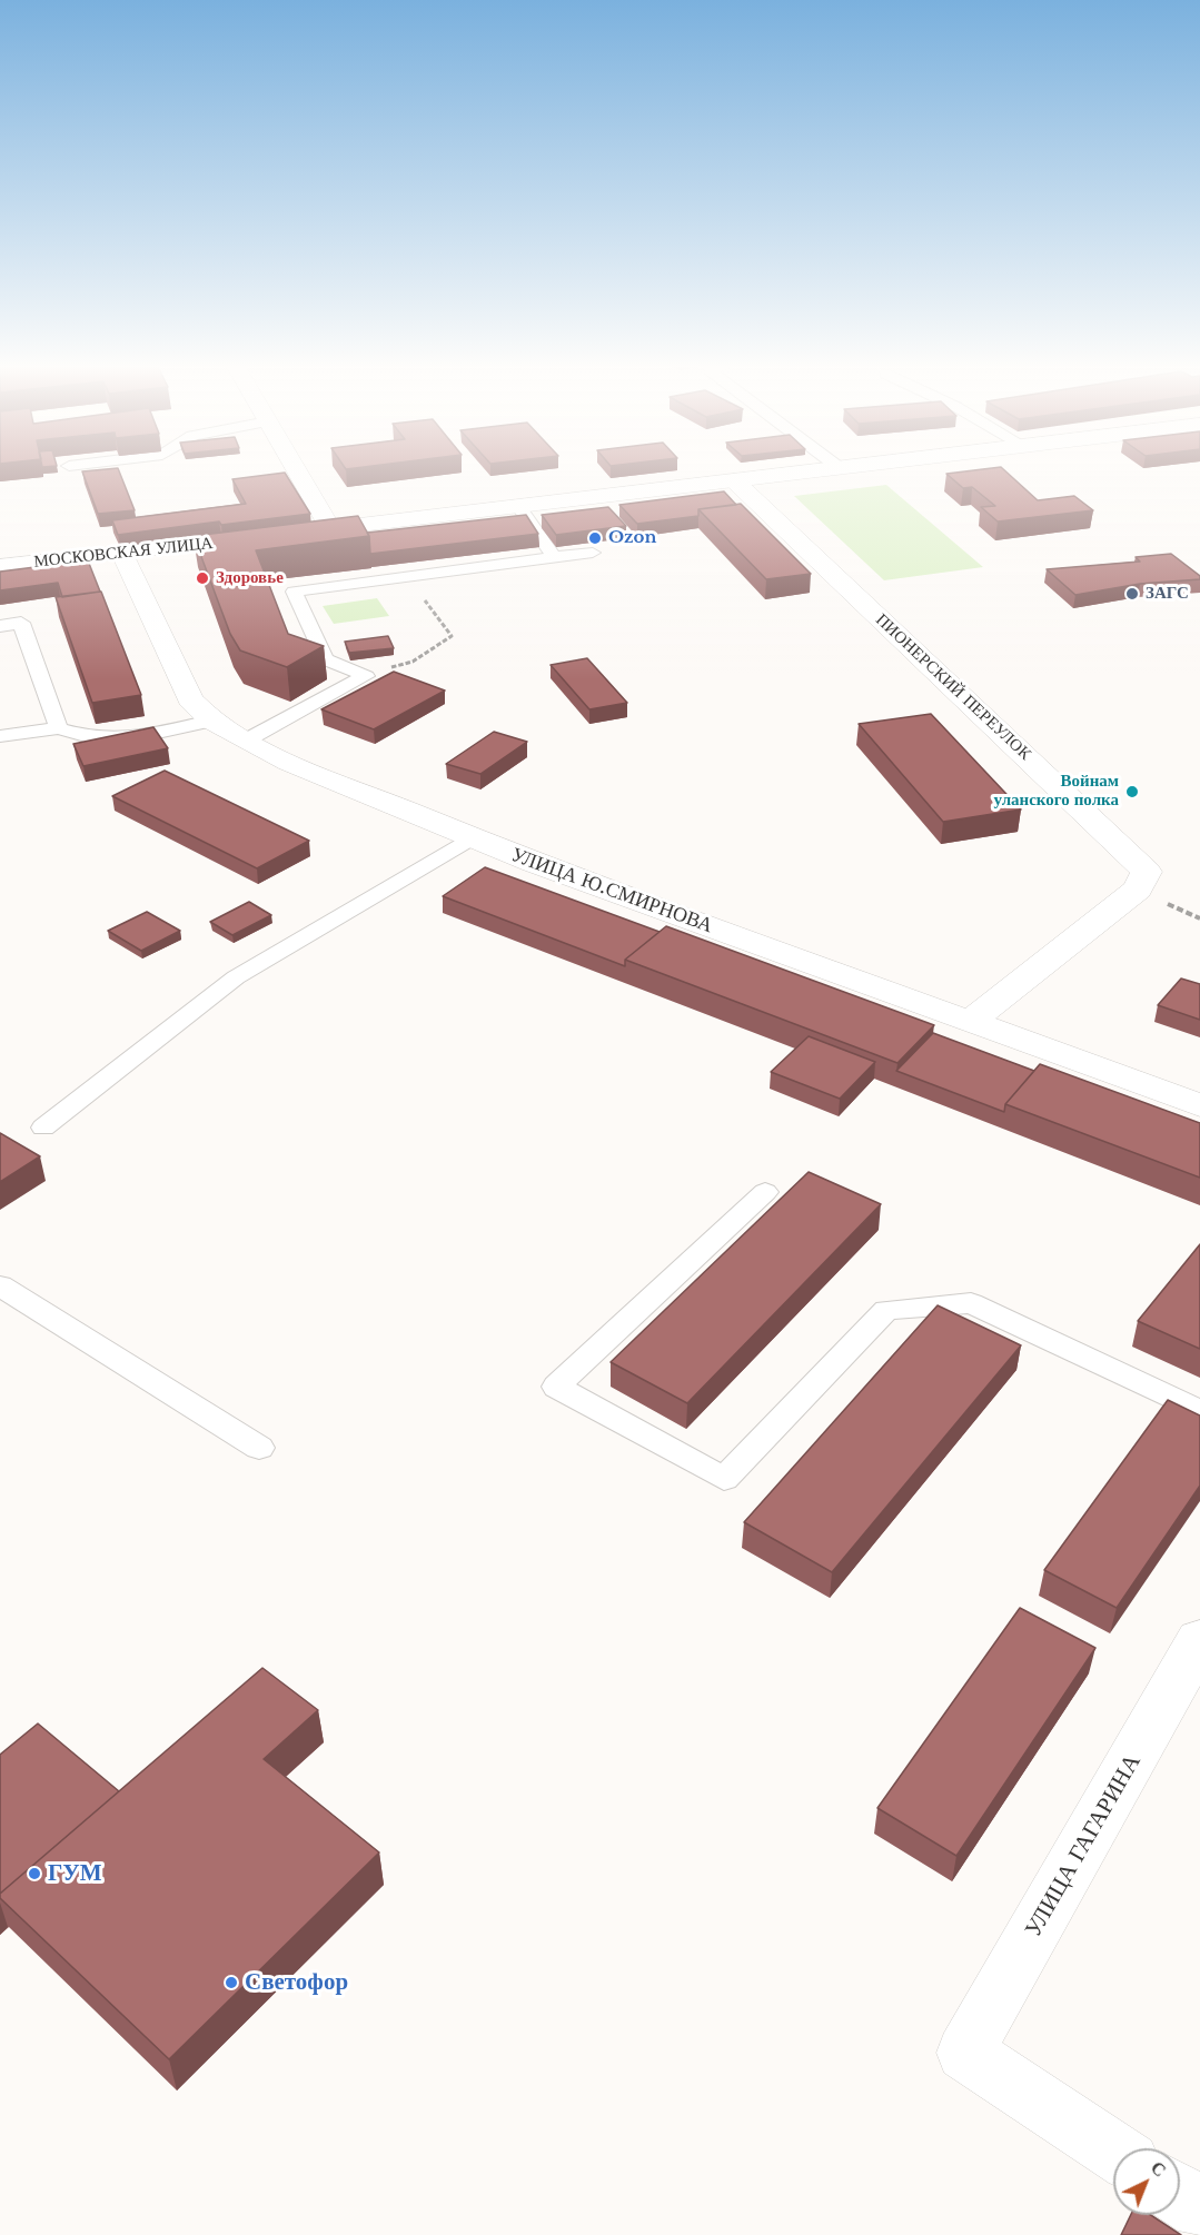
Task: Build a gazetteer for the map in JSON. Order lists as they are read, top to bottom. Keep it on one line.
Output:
{"streets":{"street":["МОСКОВСКАЯ УЛИЦА","ПИОНЕРСКИЙ ПЕРЕУЛОК","УЛИЦА Ю.СМИРНОВА","УЛИЦА ГАГАРИНА"]},"crossings":[["МОСКОВСКАЯ УЛИЦА","УЛИЦА Ю.СМИРНОВА"],["ПИОНЕРСКИЙ ПЕРЕУЛОК","УЛИЦА Ю.СМИРНОВА"]],"places":["Ozon","Здоровье","ЗАГС","Войнам уланского полка","ГУМ","Светофор"],"north":"top right"}
